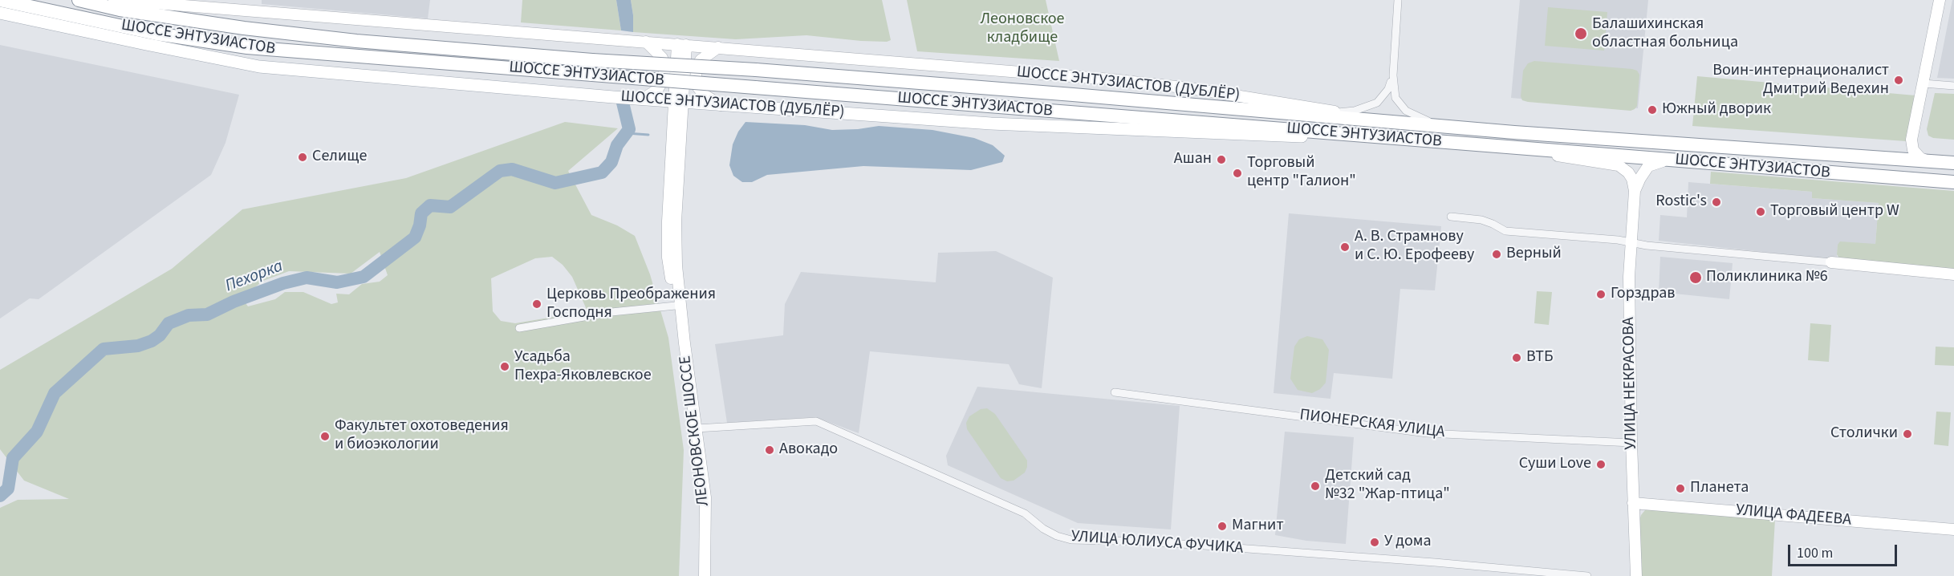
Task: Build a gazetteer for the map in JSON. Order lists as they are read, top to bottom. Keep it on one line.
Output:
{"streets":{"highway":["ШОССЕ ЭНТУЗИАСТОВ"],"main road":["ШОССЕ ЭНТУЗИАСТОВ (ДУБЛЁР)","УЛИЦА НЕКРАСОВА","ЛЕОНОВСКОЕ ШОССЕ","УЛИЦА ФАДЕЕВА"],"street":["ПИОНЕРСКАЯ УЛИЦА","УЛИЦА ЮЛИУСА ФУЧИКА"]},"crossings":[["ШОССЕ ЭНТУЗИАСТОВ","ШОССЕ ЭНТУЗИАСТОВ (ДУБЛЁР)"],["ШОССЕ ЭНТУЗИАСТОВ","УЛИЦА НЕКРАСОВА"],["ШОССЕ ЭНТУЗИАСТОВ (ДУБЛЁР)","ЛЕОНОВСКОЕ ШОССЕ"],["УЛИЦА НЕКРАСОВА","ПИОНЕРСКАЯ УЛИЦА"],["УЛИЦА НЕКРАСОВА","УЛИЦА ФАДЕЕВА"],["ЛЕОНОВСКОЕ ШОССЕ","УЛИЦА ЮЛИУСА ФУЧИКА"]],"water":["Пехорка"],"parks":["Леоновское кладбище"],"places":["Балашихинская областная больница","Воин-интернационалист Дмитрий Ведехин","Южный дворик","Селище","Ашан","Торговый центр \"Галион\"","Rostic's","Торговый центр W","А. В. Страмнову и С. Ю. Ерофееву","Верный","Поликлиника №6","Горздрав","Церковь Преображения Господня","ВТБ","Усадьба Пехра-Яковлевское","Столички","Факультет охотоведения и биоэкологии","Авокадо","Суши Love","Детский сад №32 \"Жар-птица\"","Планета","Магнит","У дома"],"scale_bar":"100 m"}
